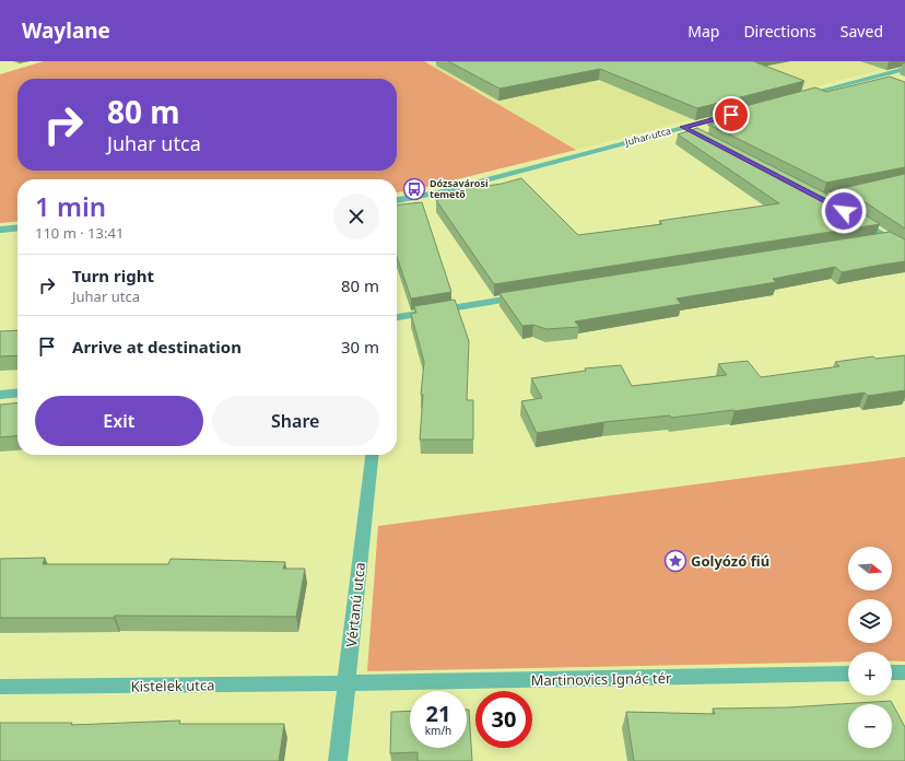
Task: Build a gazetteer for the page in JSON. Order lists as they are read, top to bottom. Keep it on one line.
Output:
{"streets":{"street":["Juhar utca","Vértanú utca","Martinovics Ignác tér","Kistelek utca"]},"crossings":[["Vértanú utca","Martinovics Ignác tér"],["Vértanú utca","Kistelek utca"],["Martinovics Ignác tér","Kistelek utca"]],"places":{"bus stop":["Dózsavárosi temető"],"place":["Golyózó fiú"]},"north":"right","page":{"header":"Waylane","nav":["Map","Directions","Saved"],"turn":["80 m","Juhar utca"],"heading":["1 min","110 m · 13:41"],"list":[{"name":"Turn right","note":"Juhar utca","value":"80 m"},{"name":"Arrive at destination","value":"30 m"}],"buttons":["Exit","Share"],"map_buttons":["+","−"],"speed":"21 km/h","limit":"30"}}
